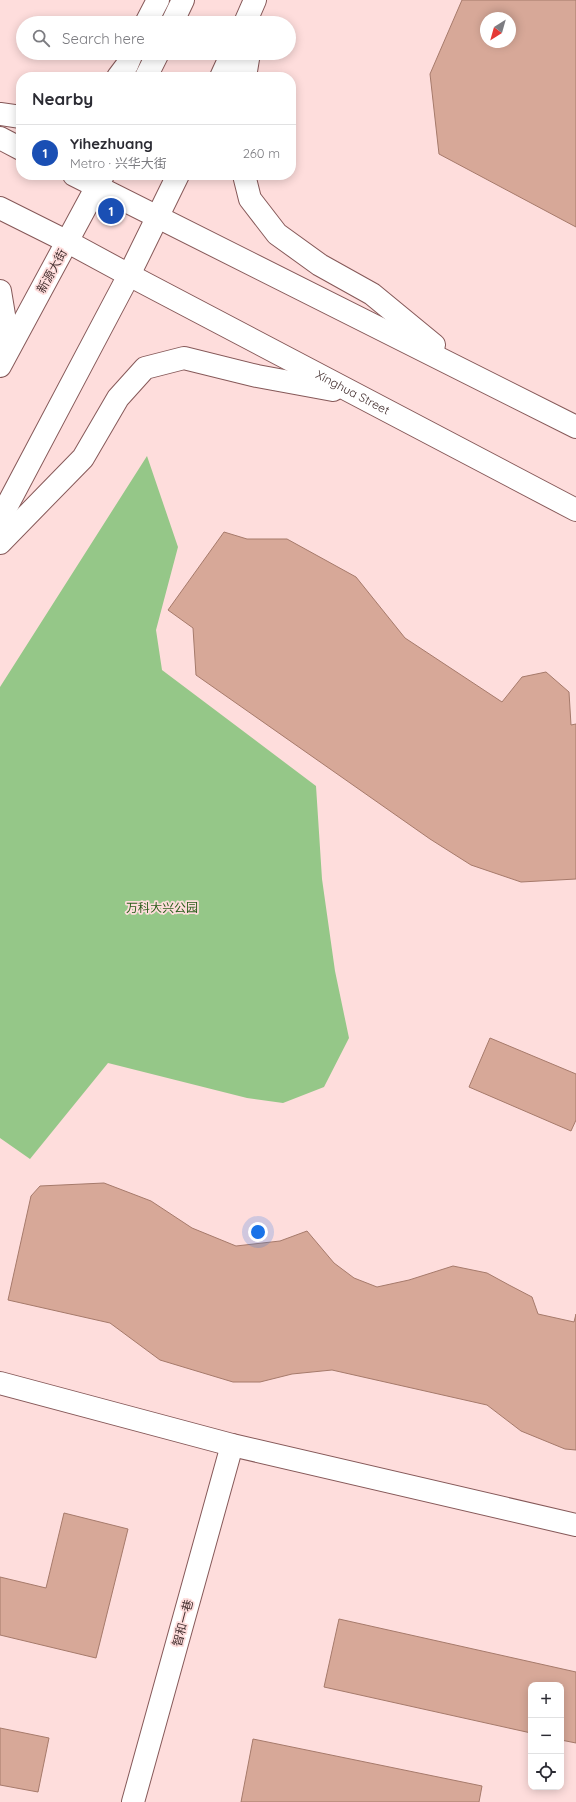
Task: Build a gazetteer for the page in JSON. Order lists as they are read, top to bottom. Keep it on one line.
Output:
{"streets":{"main road":["新源大街","Xinghua Street","智和一巷"]},"crossings":[["新源大街","Xinghua Street"]],"parks":["万科大兴公园"],"north":"bottom left","page":{"search":"Search here","heading":"Nearby","list":[{"mark":"1","name":"Yihezhuang","note":"Metro · 兴华大街","value":"260 m"}],"pins":"1","map_buttons":["+","−"]}}
